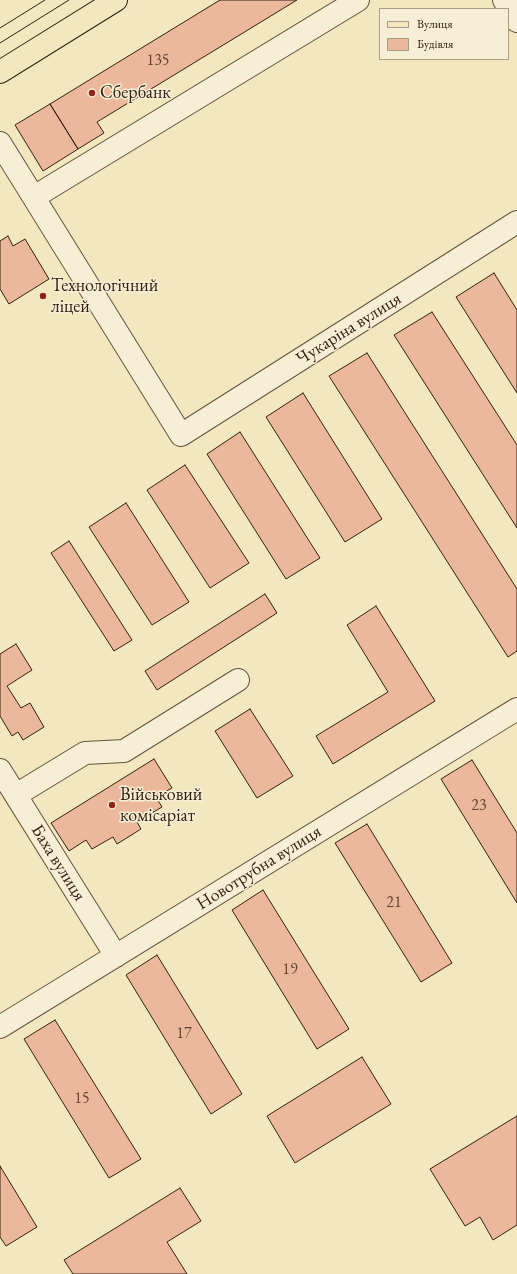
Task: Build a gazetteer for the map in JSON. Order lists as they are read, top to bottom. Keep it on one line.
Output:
{"streets":{"street":["Чукаріна вулиця","Баха вулиця","Новотрубна вулиця"]},"crossings":[["Баха вулиця","Новотрубна вулиця"]],"places":["Сбербанк","Технологічний ліцей","Військовий комісаріат"],"house_numbers":["135","23","21","19","17","15"],"legend":["Вулиця","Будівля"]}
